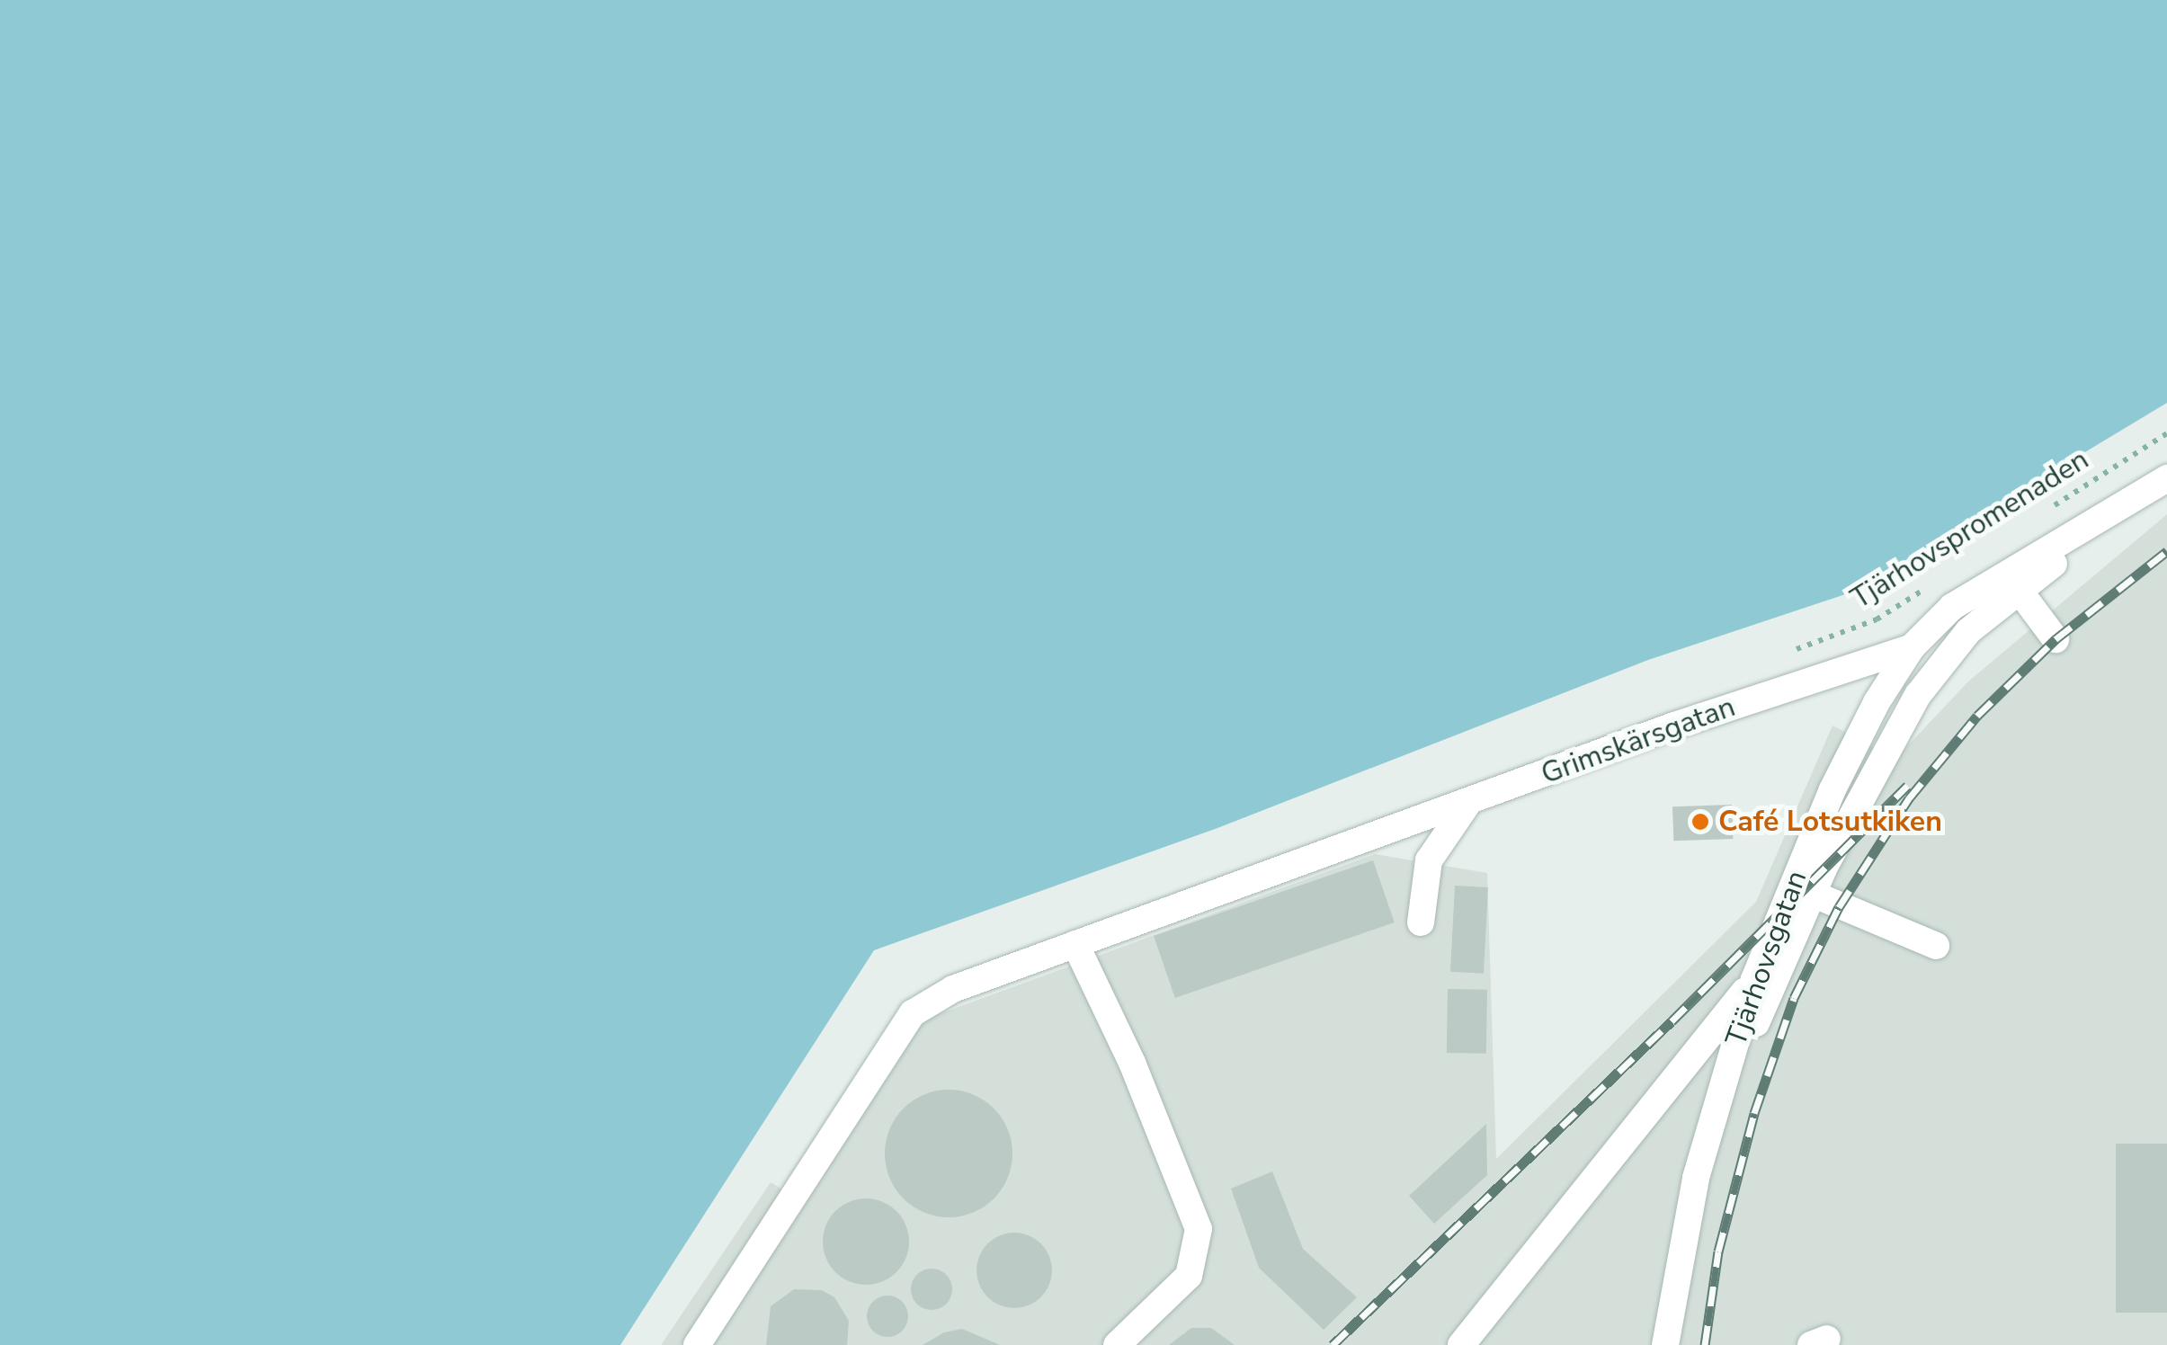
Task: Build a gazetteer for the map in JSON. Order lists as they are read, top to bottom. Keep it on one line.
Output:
{"streets":{"street":["Grimskärsgatan","Tjärhovsgatan"],"path":["Tjärhovspromenaden"]},"crossings":[["Grimskärsgatan","Tjärhovsgatan"]],"places":["Café Lotsutkiken"]}
